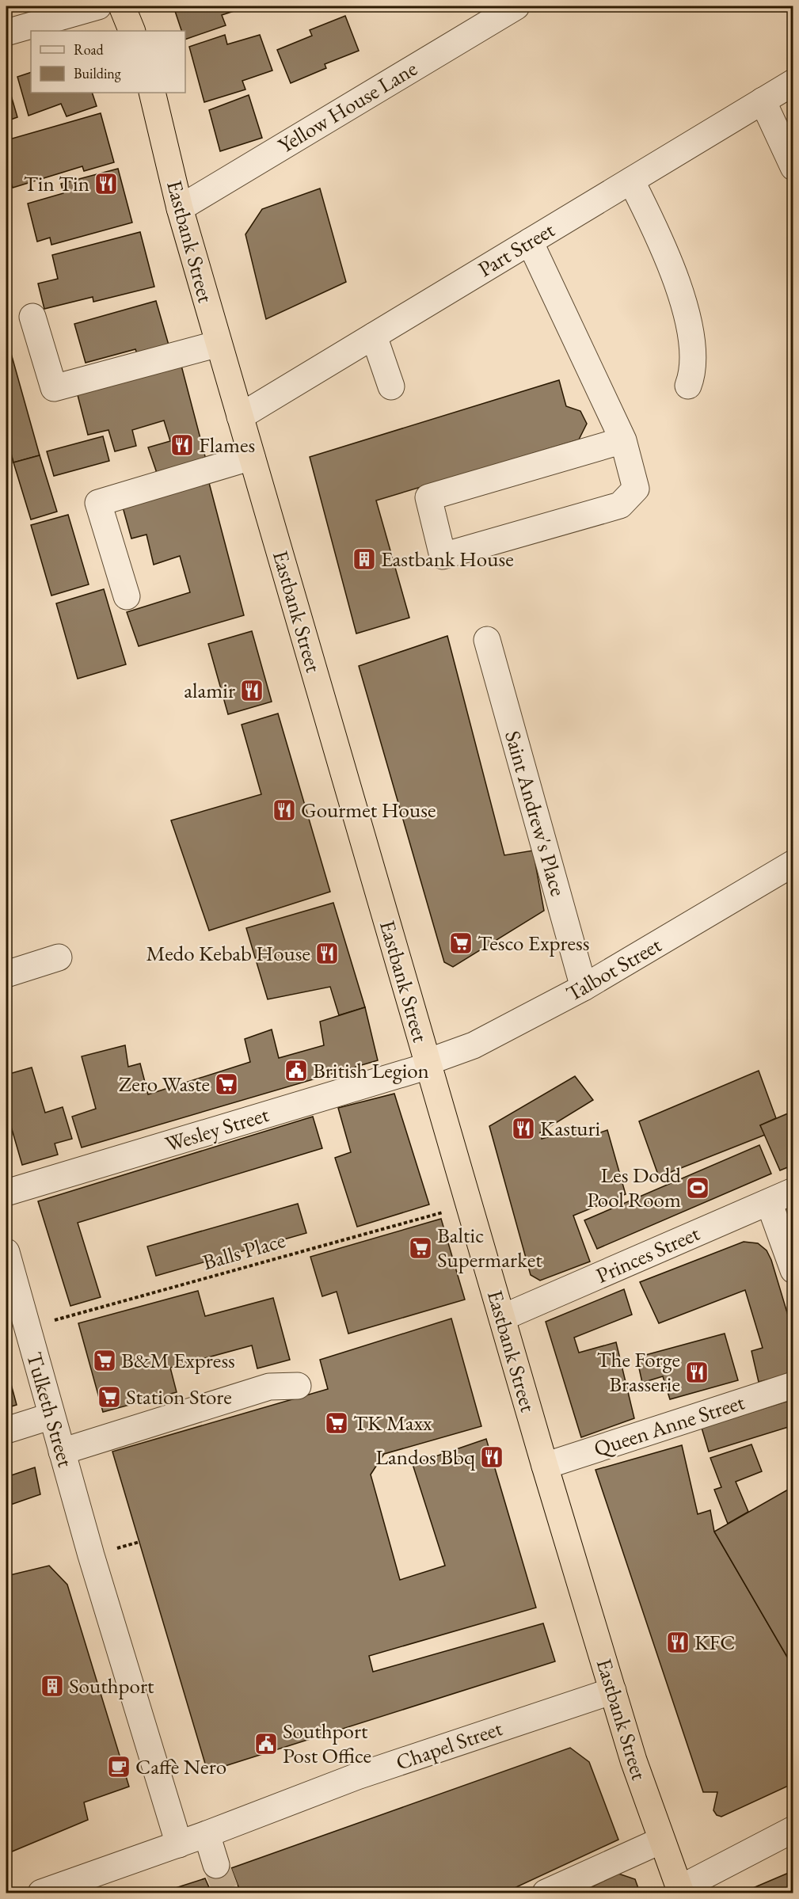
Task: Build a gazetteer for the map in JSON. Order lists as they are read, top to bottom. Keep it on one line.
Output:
{"streets":{"highway":["Eastbank Street"],"street":["Yellow House Lane","Part Street","Saint Andrew's Place","Talbot Street","Wesley Street","Princes Street","Tulketh Street","Queen Anne Street","Chapel Street"],"path":["Balls Place"]},"crossings":[["Yellow House Lane","Eastbank Street"],["Eastbank Street","Part Street"],["Eastbank Street","Talbot Street"],["Eastbank Street","Wesley Street"],["Eastbank Street","Balls Place"],["Eastbank Street","Princes Street"],["Eastbank Street","Queen Anne Street"],["Eastbank Street","Chapel Street"],["Saint Andrew's Place","Talbot Street"],["Talbot Street","Wesley Street"],["Balls Place","Tulketh Street"],["Tulketh Street","Chapel Street"]],"places":{"restaurant":["Tin Tin","Flames","alamir","Gourmet House","Medo Kebab House","Kasturi","The Forge Brasserie","Landos Bbq","KFC"],"building":["Eastbank House","Southport"],"supermarket":["Tesco Express","Zero Waste","Baltic Supermarket","B&M Express","Station Store","TK Maxx"],"public building":["British Legion","Southport Post Office"],"sports":["Les Dodd Pool Room"],"cafe":["Caffè Nero"]},"legend":["Road","Building"]}
